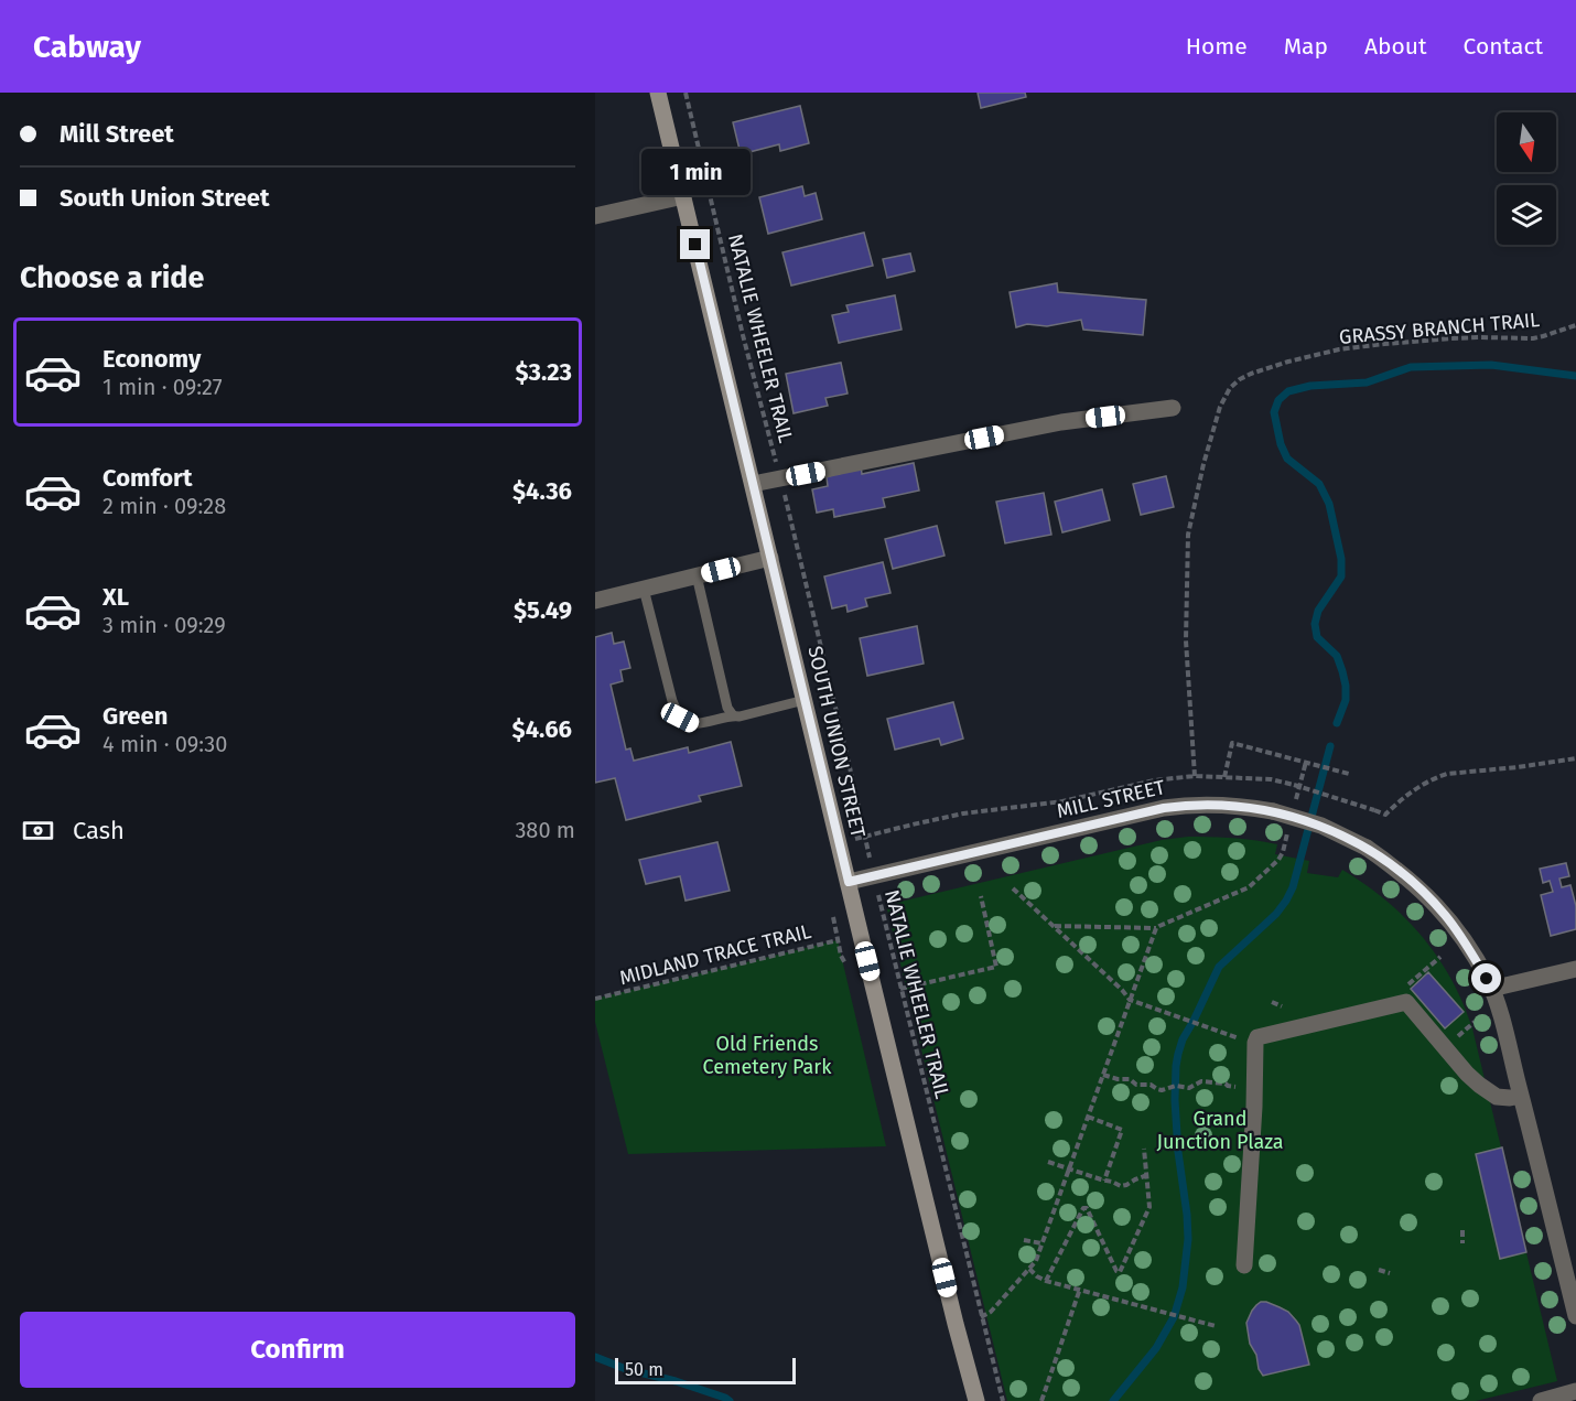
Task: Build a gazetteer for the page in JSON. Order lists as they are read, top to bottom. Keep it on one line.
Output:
{"streets":{"street":["SOUTH UNION STREET","MILL STREET"],"path":["GRASSY BRANCH TRAIL","NATALIE WHEELER TRAIL","MIDLAND TRACE TRAIL"]},"crossings":[["NATALIE WHEELER TRAIL","MILL STREET"],["SOUTH UNION STREET","MILL STREET"]],"parks":["Old Friends Cemetery Park","Grand Junction Plaza"],"scale_bar":"50 m","north":"bottom","page":{"header":"Cabway","nav":["Home","Map","About","Contact"],"banner":["Mill Street","South Union Street"],"bubble":"1 min","heading":"Choose a ride","list":[{"name":"Economy","note":"1 min · 09:27","value":"$3.23"},{"name":"Comfort","note":"2 min · 09:28","value":"$4.36"},{"name":"XL","note":"3 min · 09:29","value":"$5.49"},{"name":"Green","note":"4 min · 09:30","value":"$4.66"}],"pay":["Cash","380 m"],"buttons":"Confirm","scale":"50 m"}}
